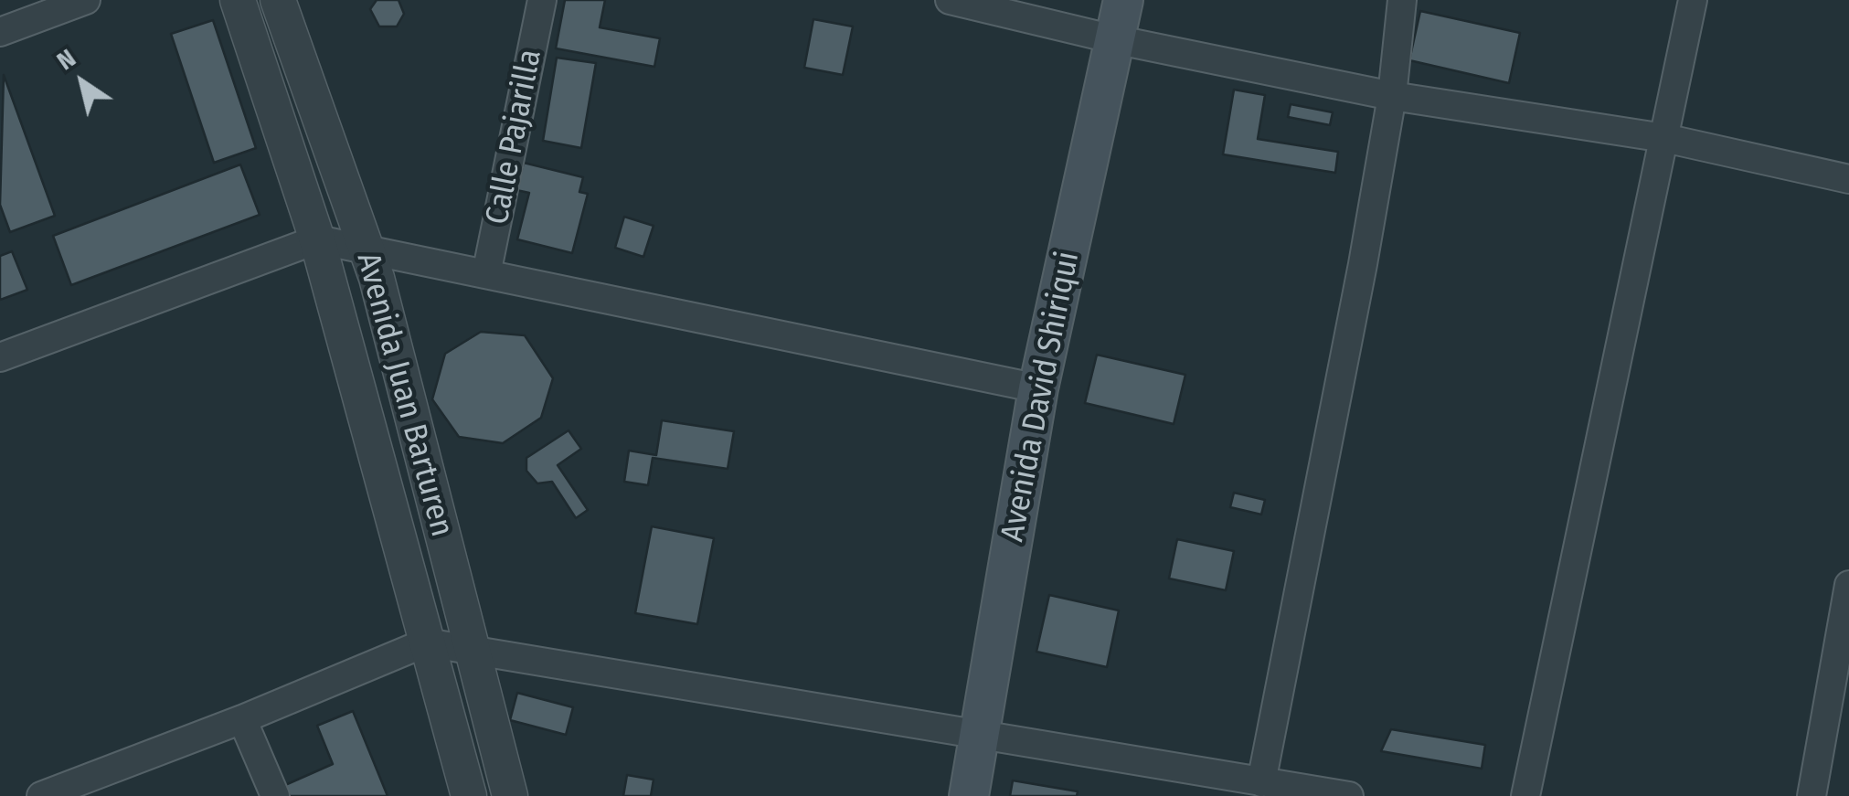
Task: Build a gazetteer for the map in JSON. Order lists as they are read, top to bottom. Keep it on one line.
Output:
{"streets":{"main road":["Avenida David Shiriqui"],"street":["Calle Pajarilla","Avenida Juan Barturen"]},"north":"top left"}
